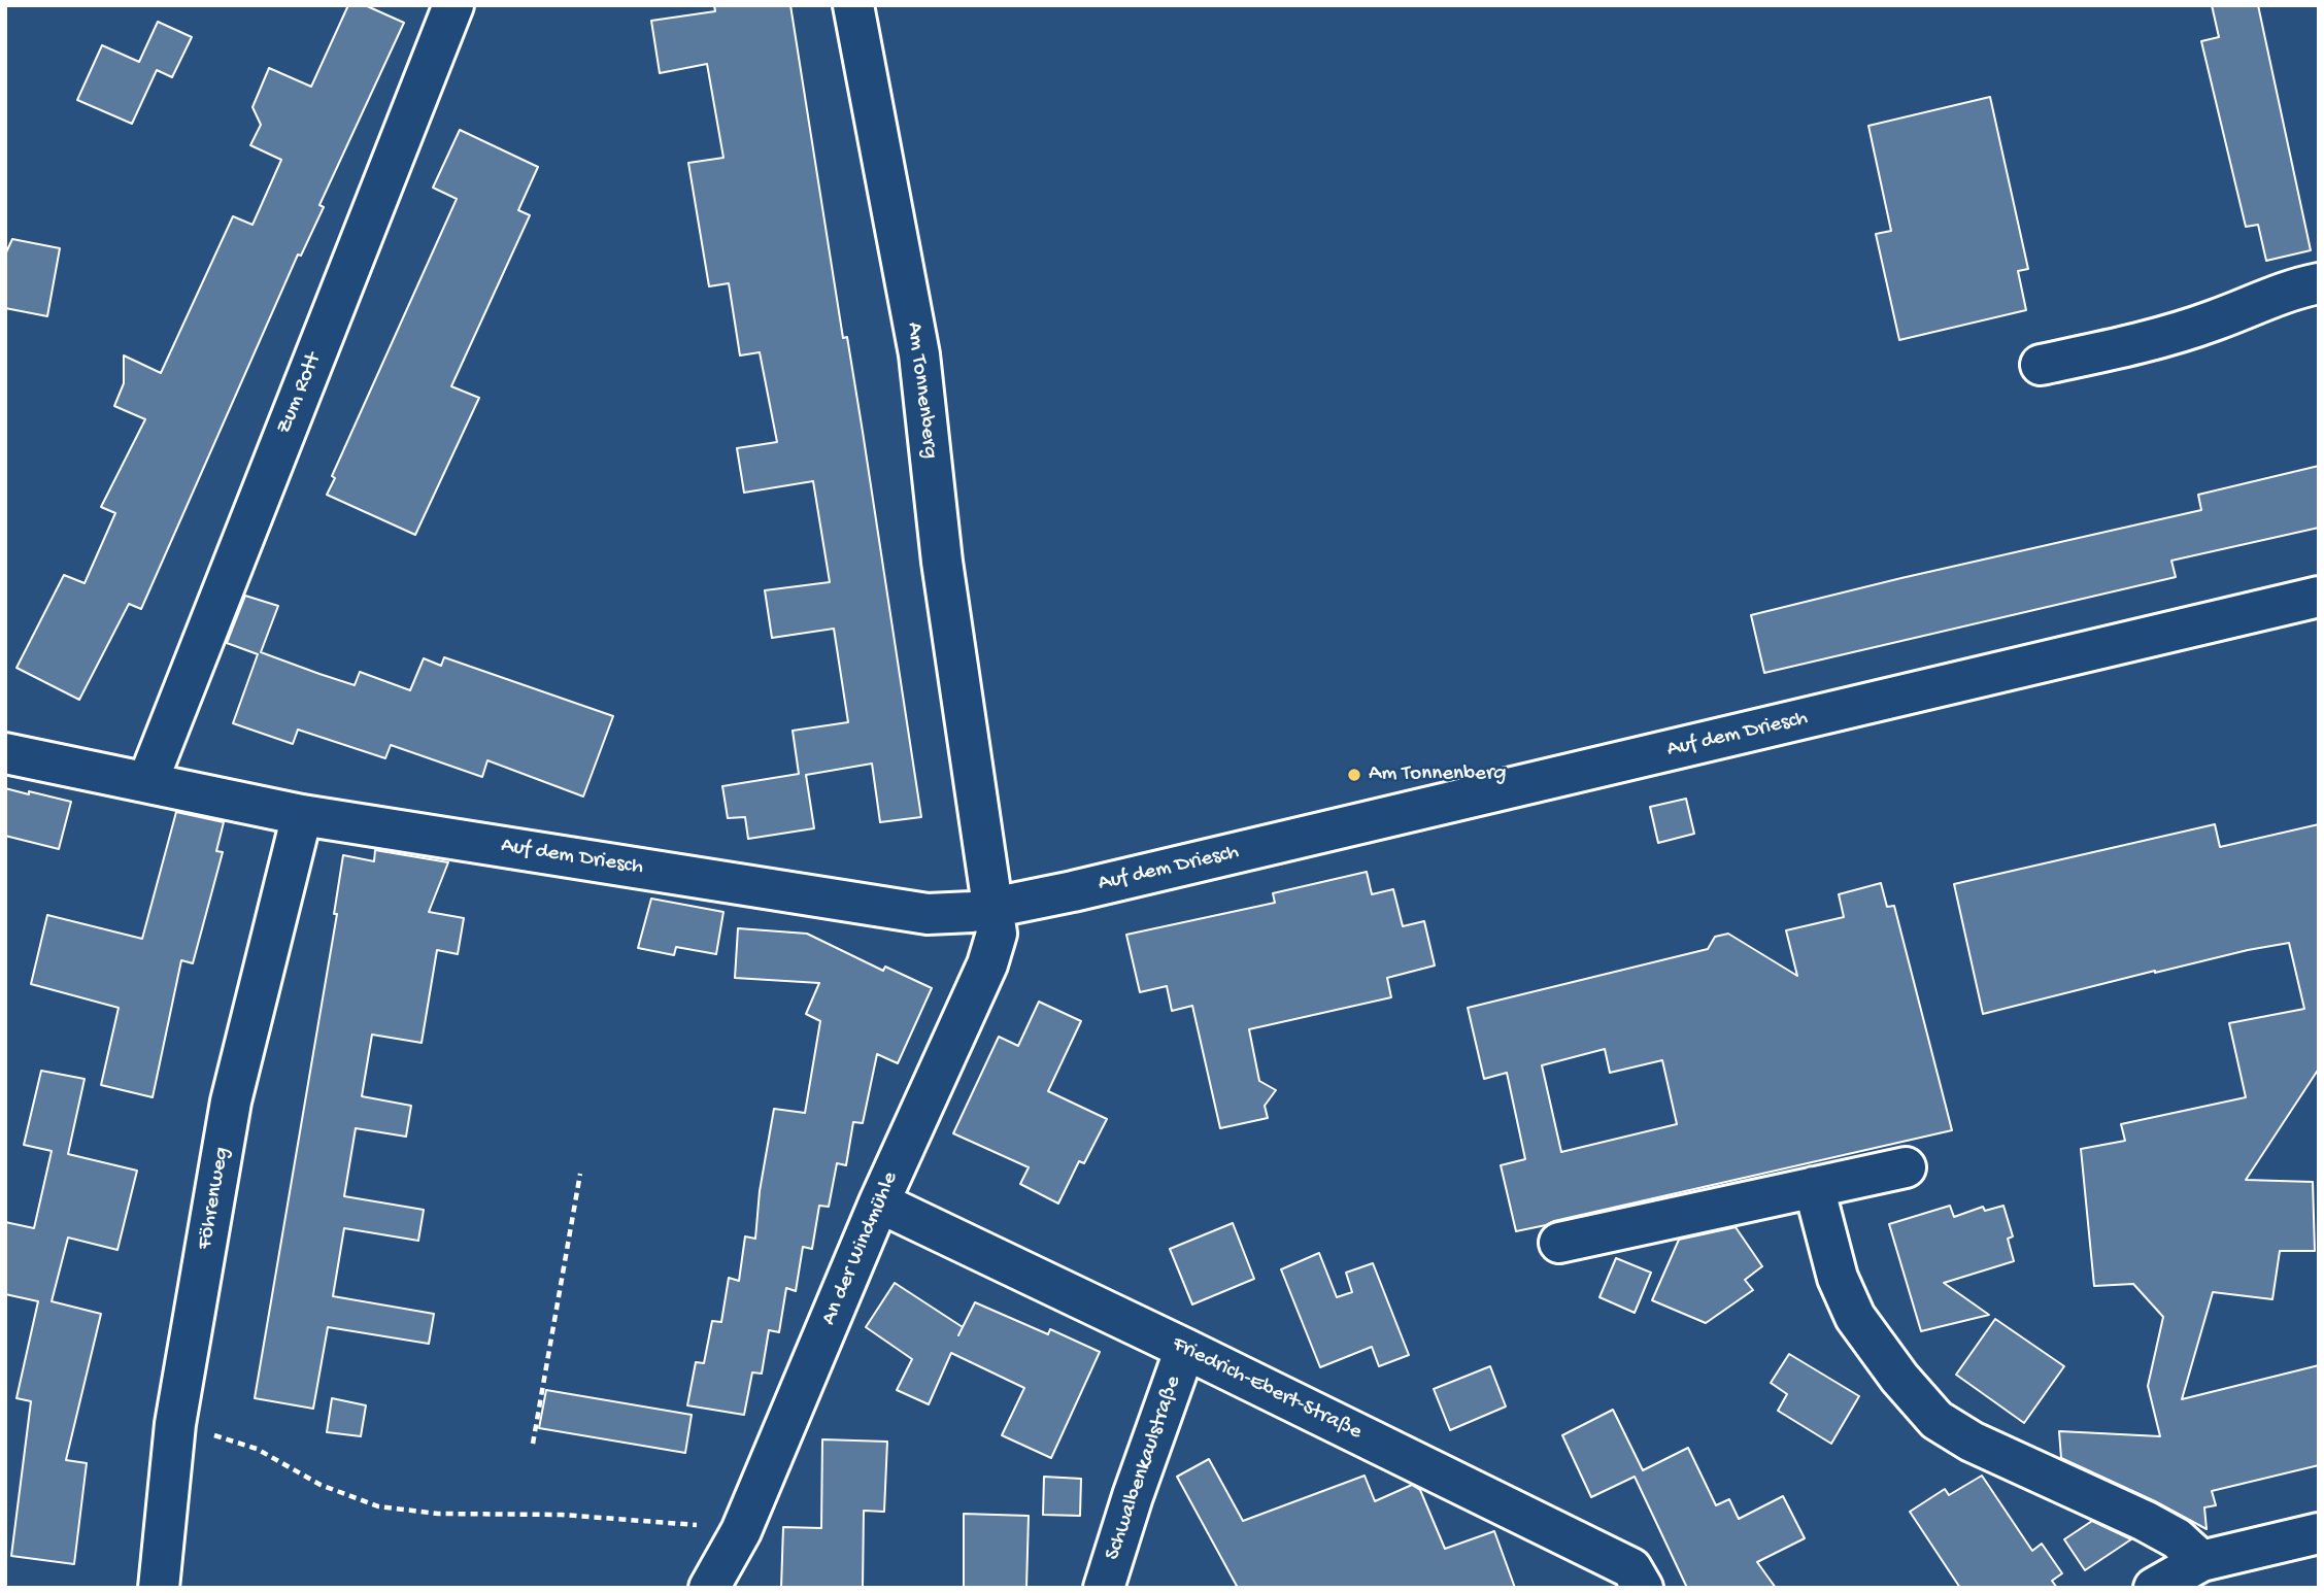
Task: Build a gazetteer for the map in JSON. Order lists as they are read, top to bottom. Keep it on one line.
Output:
{"streets":{"street":["Am Tonnenberg","Zum Rott","Auf dem Driesch","Föhrenweg","An der Windmühle","Friedrich-Ebert-Straße","Schwalbenkaulstraße"]},"crossings":[["Am Tonnenberg","Auf dem Driesch"],["Am Tonnenberg","An der Windmühle"],["Zum Rott","Auf dem Driesch"],["Auf dem Driesch","Föhrenweg"],["Auf dem Driesch","An der Windmühle"],["An der Windmühle","Friedrich-Ebert-Straße"],["Friedrich-Ebert-Straße","Schwalbenkaulstraße"]],"places":["Am Tonnenberg"]}
